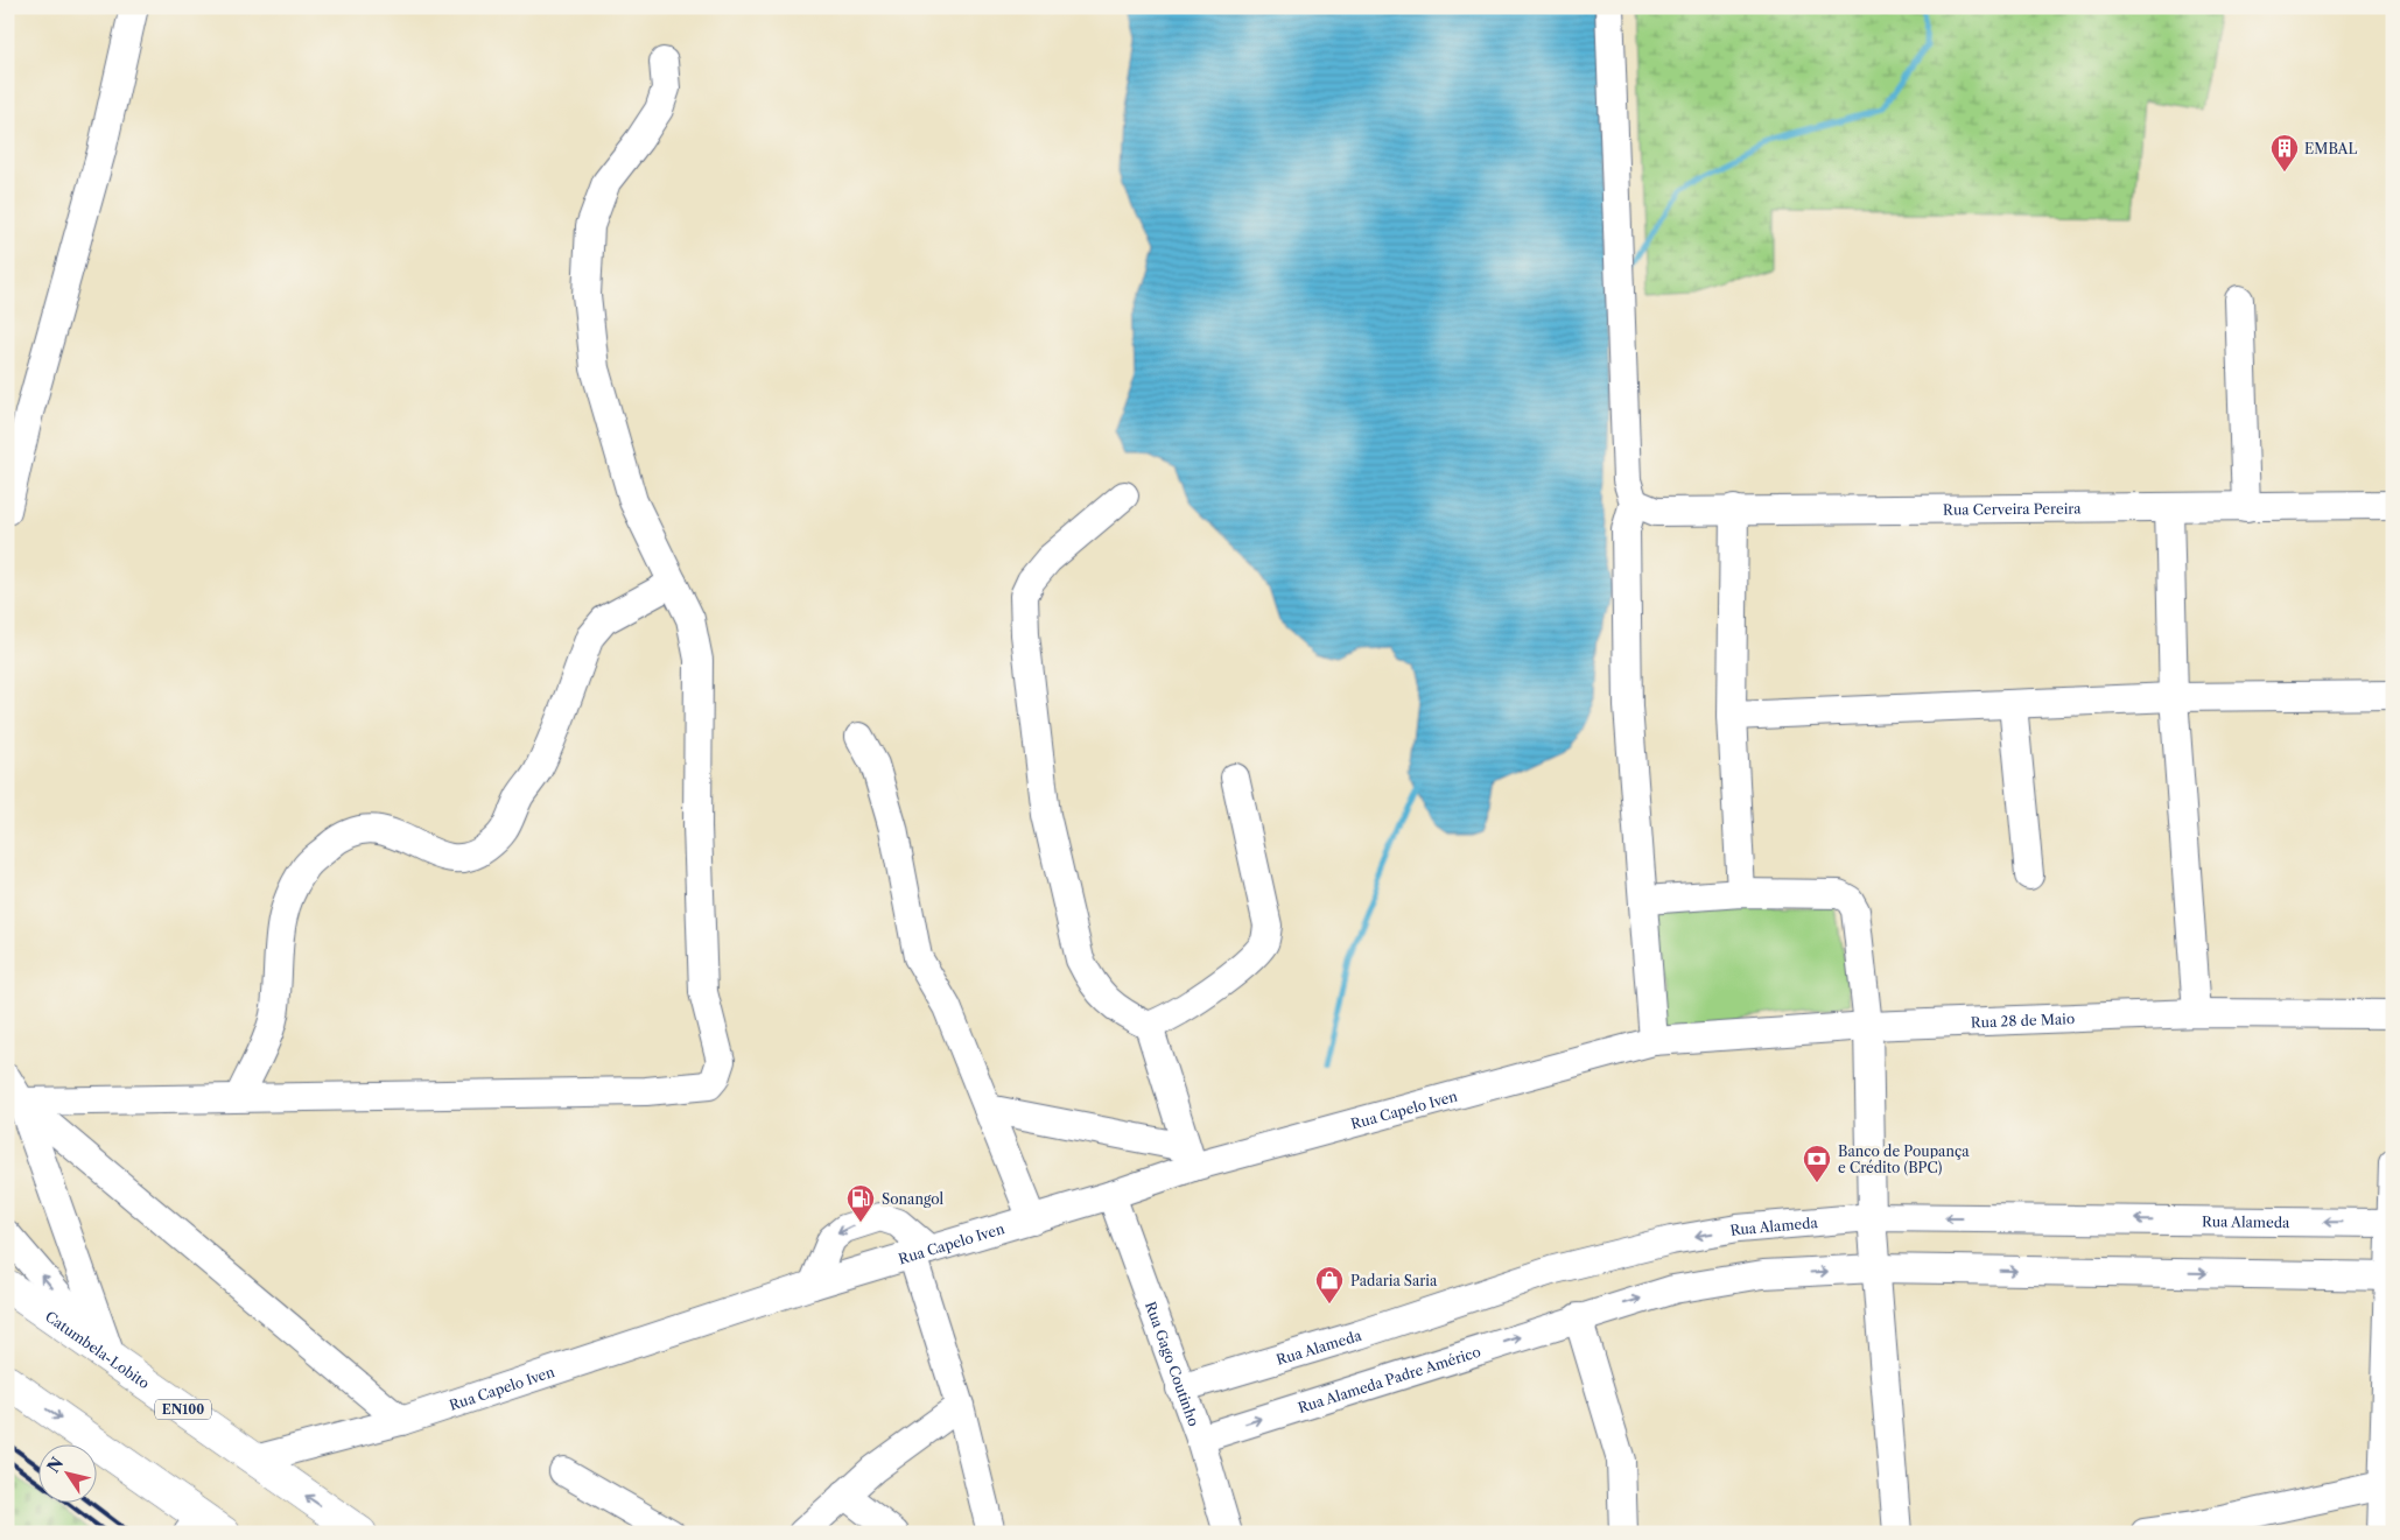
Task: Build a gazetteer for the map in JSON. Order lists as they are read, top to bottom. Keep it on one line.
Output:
{"streets":{"highway":["Catumbela-Lobito","EN100"],"street":["Rua Cerveira Pereira","Rua 28 de Maio","Rua Capelo Iven","Rua Alameda","Rua Gago Coutinho","Rua Alameda Padre Américo"]},"crossings":[["Rua 28 de Maio","Rua Capelo Iven"],["Rua Capelo Iven","Catumbela-Lobito"],["Rua Capelo Iven","Rua Gago Coutinho"],["Rua Alameda","Rua Gago Coutinho"],["Rua Gago Coutinho","Rua Alameda Padre Américo"]],"one_way":["Rua Alameda Padre Américo"],"places":{"building":["EMBAL"],"bank":["Banco de Poupança e Crédito (BPC)"],"fuel station":["Sonangol"],"shop":["Padaria Saria"]},"north":"top left"}
